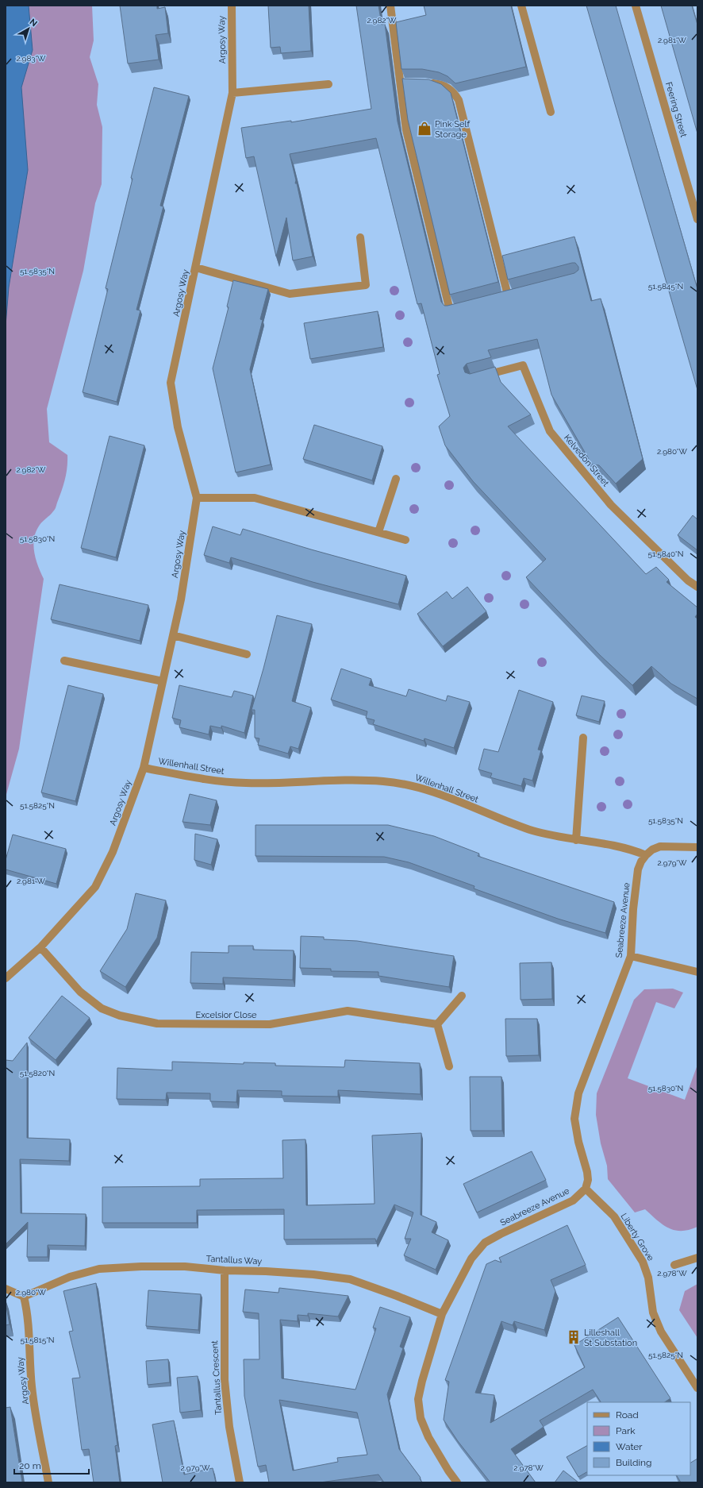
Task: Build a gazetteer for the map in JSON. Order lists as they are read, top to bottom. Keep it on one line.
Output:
{"streets":{"street":["Argosy Way","Feering Street","Kelvedon Street","Willenhall Street","Seabreeze Avenue","Excelsior Close","Liberty Grove","Tantallus Way","Tantallus Crescent"]},"crossings":[["Argosy Way","Willenhall Street"],["Argosy Way","Excelsior Close"],["Argosy Way","Tantallus Way"],["Willenhall Street","Seabreeze Avenue"],["Seabreeze Avenue","Liberty Grove"],["Seabreeze Avenue","Tantallus Way"],["Tantallus Way","Tantallus Crescent"]],"places":{"shop":["Pink Self Storage"],"building":["Lilleshall St Substation"]},"legend":["Road","Park","Water","Building"],"scale_bar":"20 m","north":"top right","coordinates":["2.982°W","2.981°W","2.983°W","51.5835°N","51.5845°N","2.980°W","51.5830°N","51.5840°N","51.5825°N","2.979°W","51.5820°N","2.978°W","51.5815°N"]}
